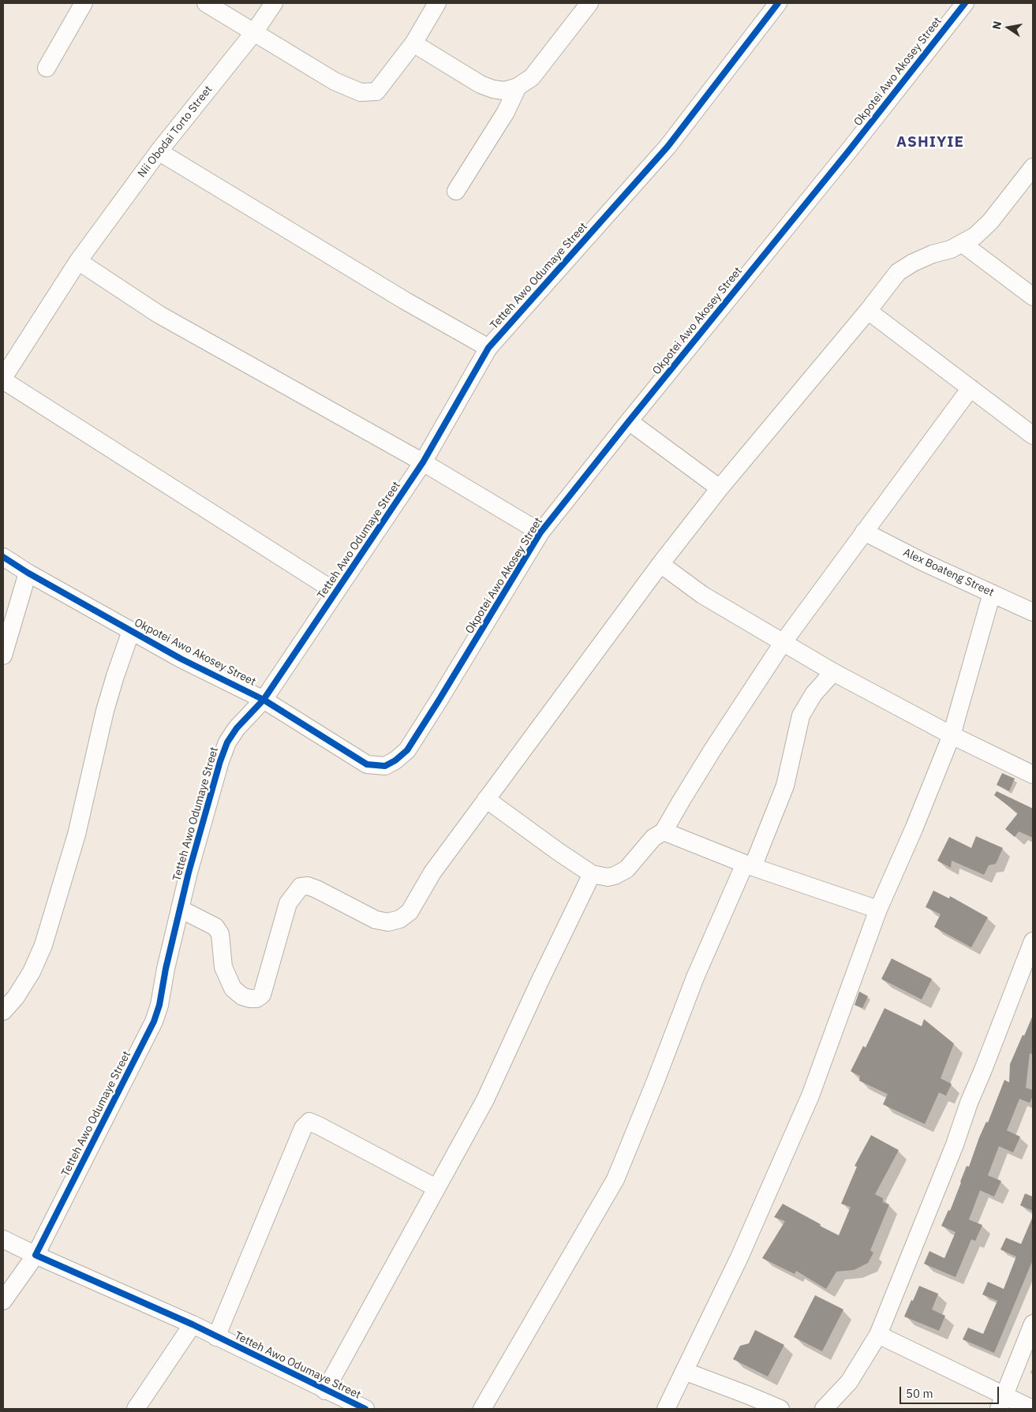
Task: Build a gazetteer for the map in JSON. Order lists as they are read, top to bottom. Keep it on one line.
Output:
{"streets":{"street":["Okpotei Awo Akosey Street","Nii Obodai Torto Street","Tetteh Awo Odumaye Street","Alex Boateng Street"]},"crossings":[["Okpotei Awo Akosey Street","Tetteh Awo Odumaye Street"]],"districts":["ASHIYIE"],"scale_bar":"50 m","north":"left"}
